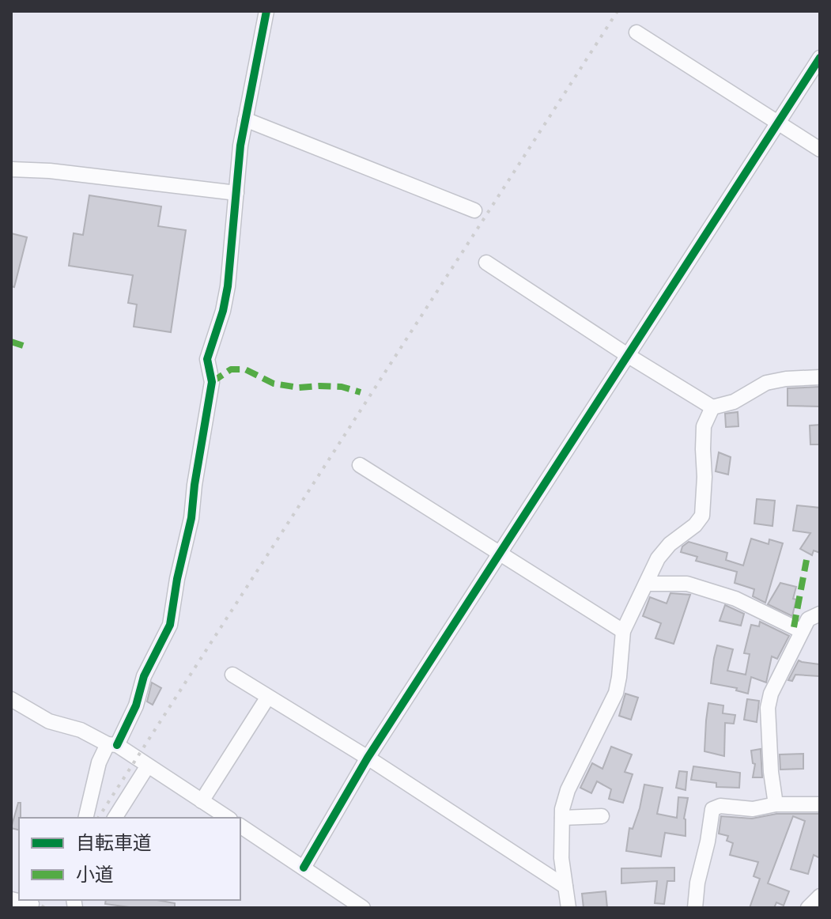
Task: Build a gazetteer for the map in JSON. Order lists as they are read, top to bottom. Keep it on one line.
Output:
{"legend":["自転車道","小道"]}
